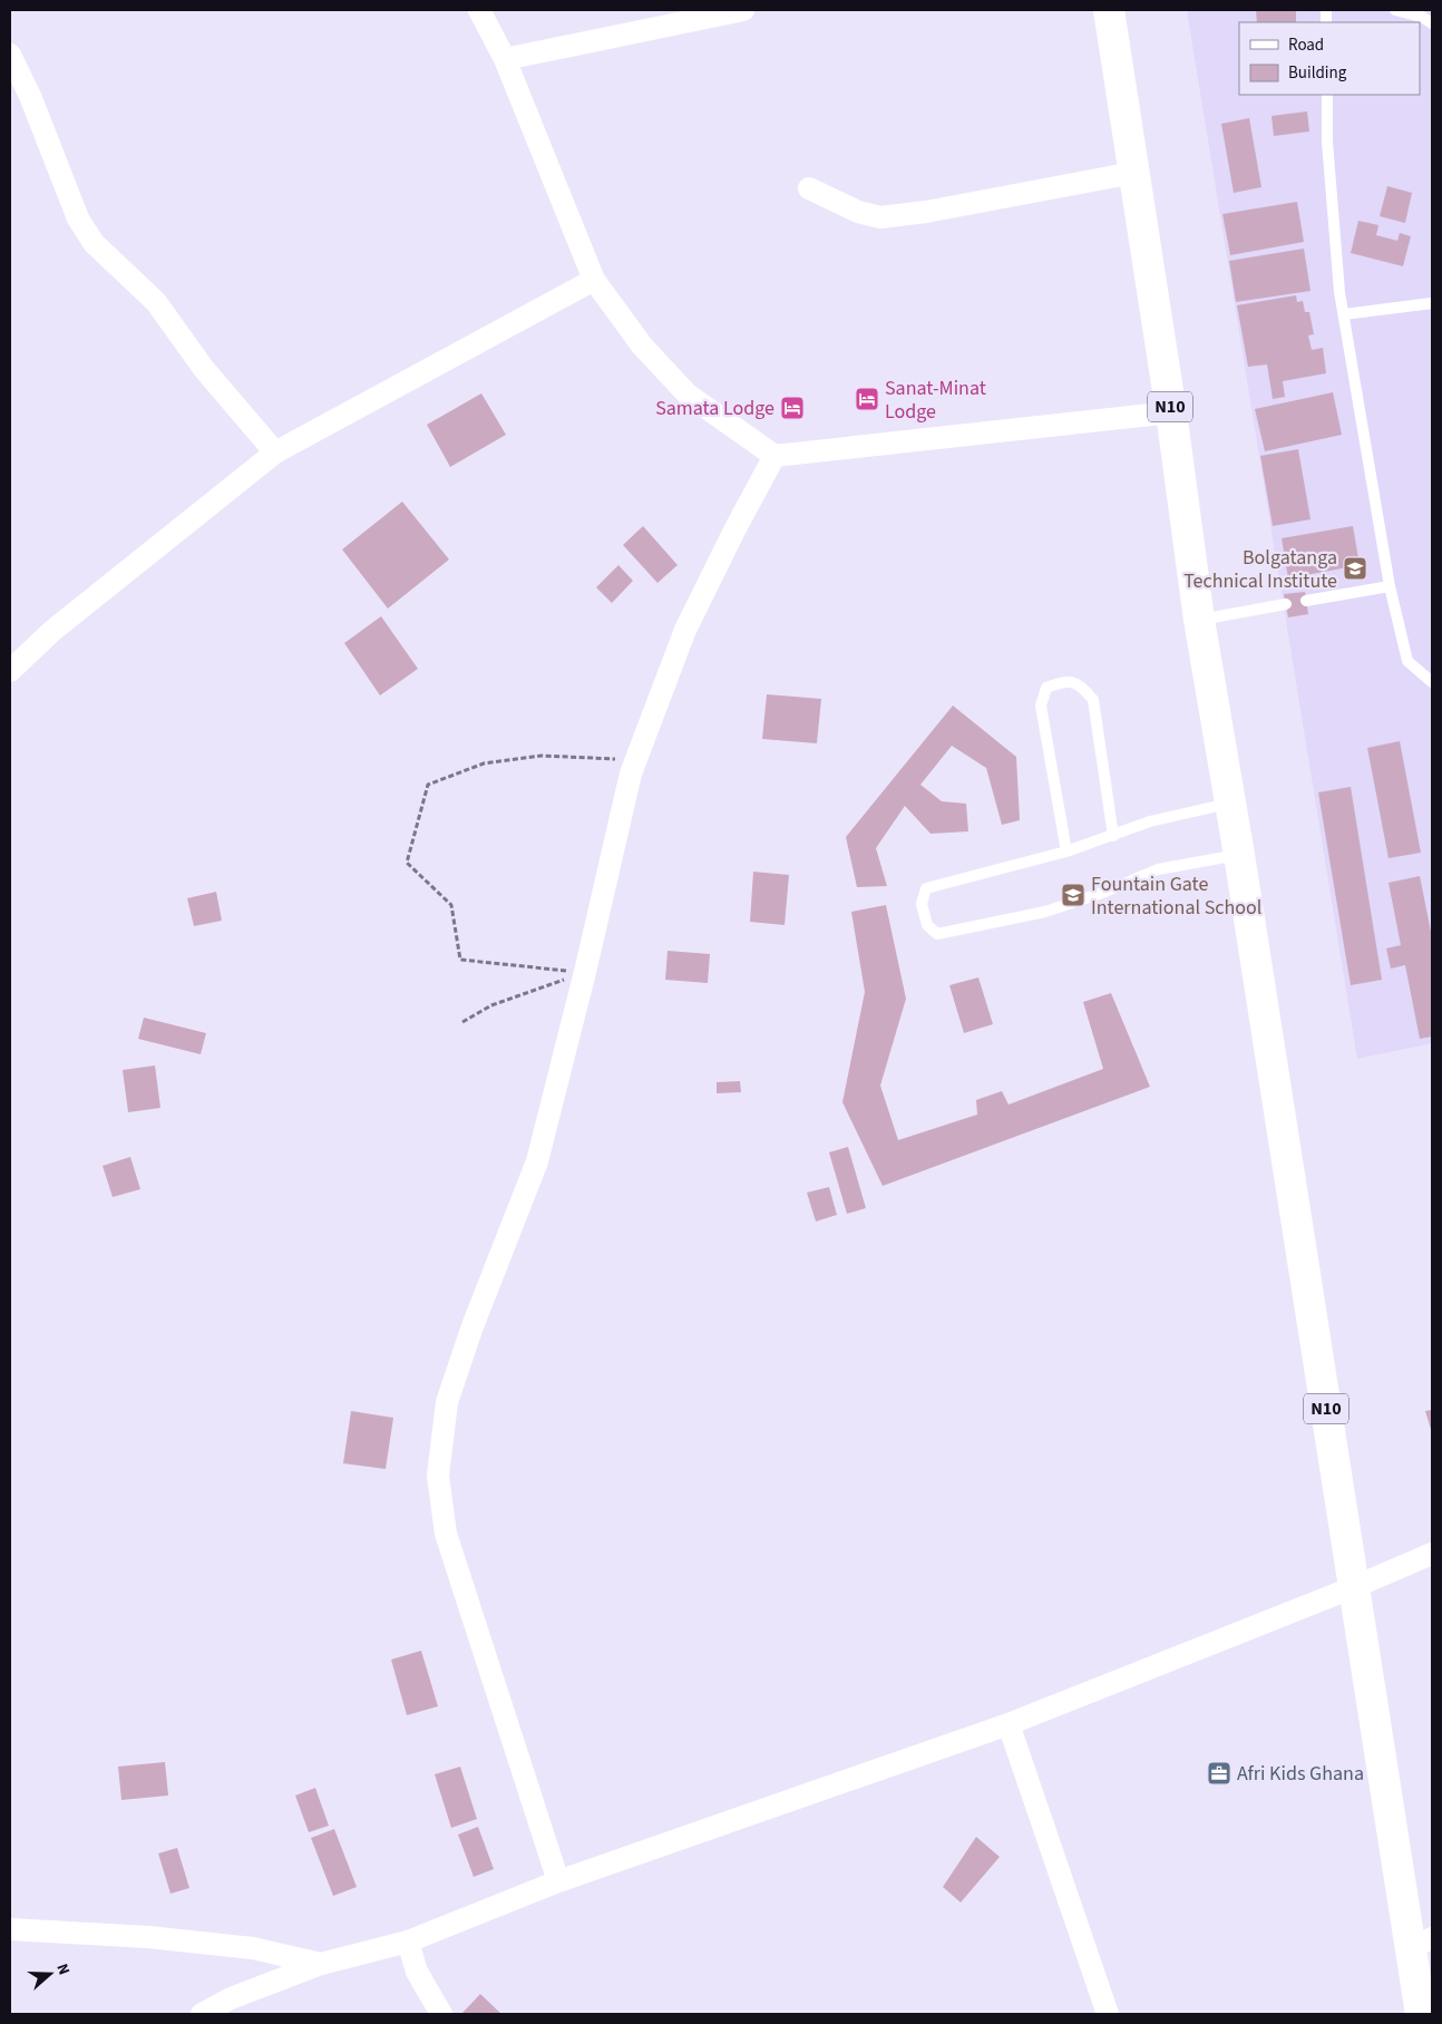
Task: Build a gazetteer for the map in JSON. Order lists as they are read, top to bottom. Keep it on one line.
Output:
{"streets":{"highway":["N10"]},"places":{"hotel":["Sanat-Minat Lodge","Samata Lodge"],"school or university":["Bolgatanga Technical Institute","Fountain Gate International School"],"office":["Afri Kids Ghana"]},"legend":["Road","Building"],"north":"right"}
